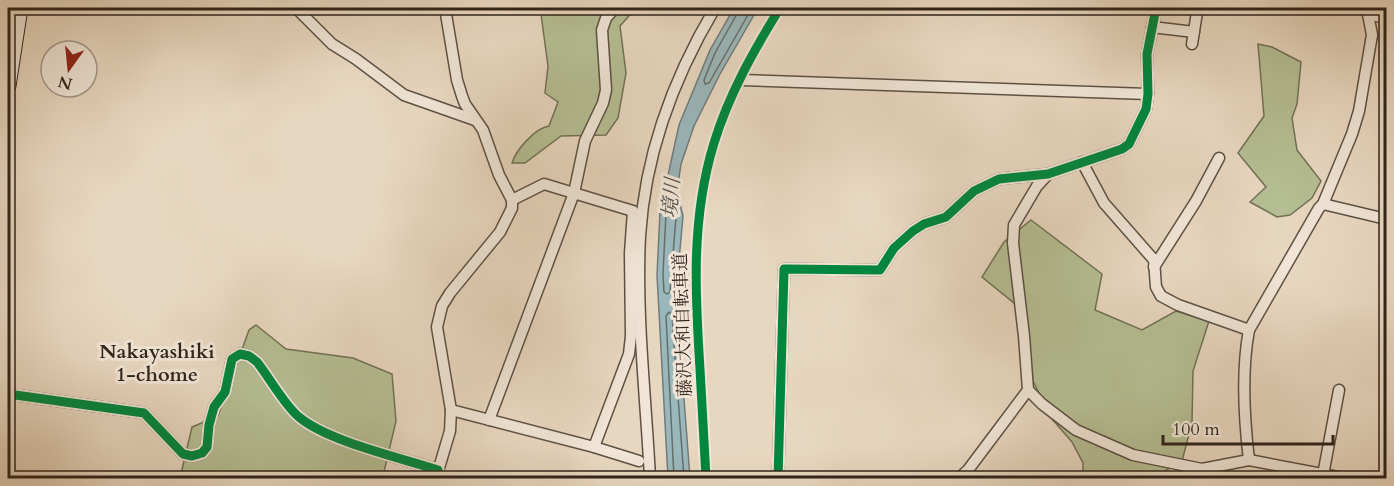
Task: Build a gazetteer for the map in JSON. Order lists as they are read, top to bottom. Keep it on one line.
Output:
{"streets":{"cycle path":["藤沢大和自転車道"]},"districts":["Nakayashiki 1-chome"],"water":["境川"],"scale_bar":"100 m","north":"bottom"}
